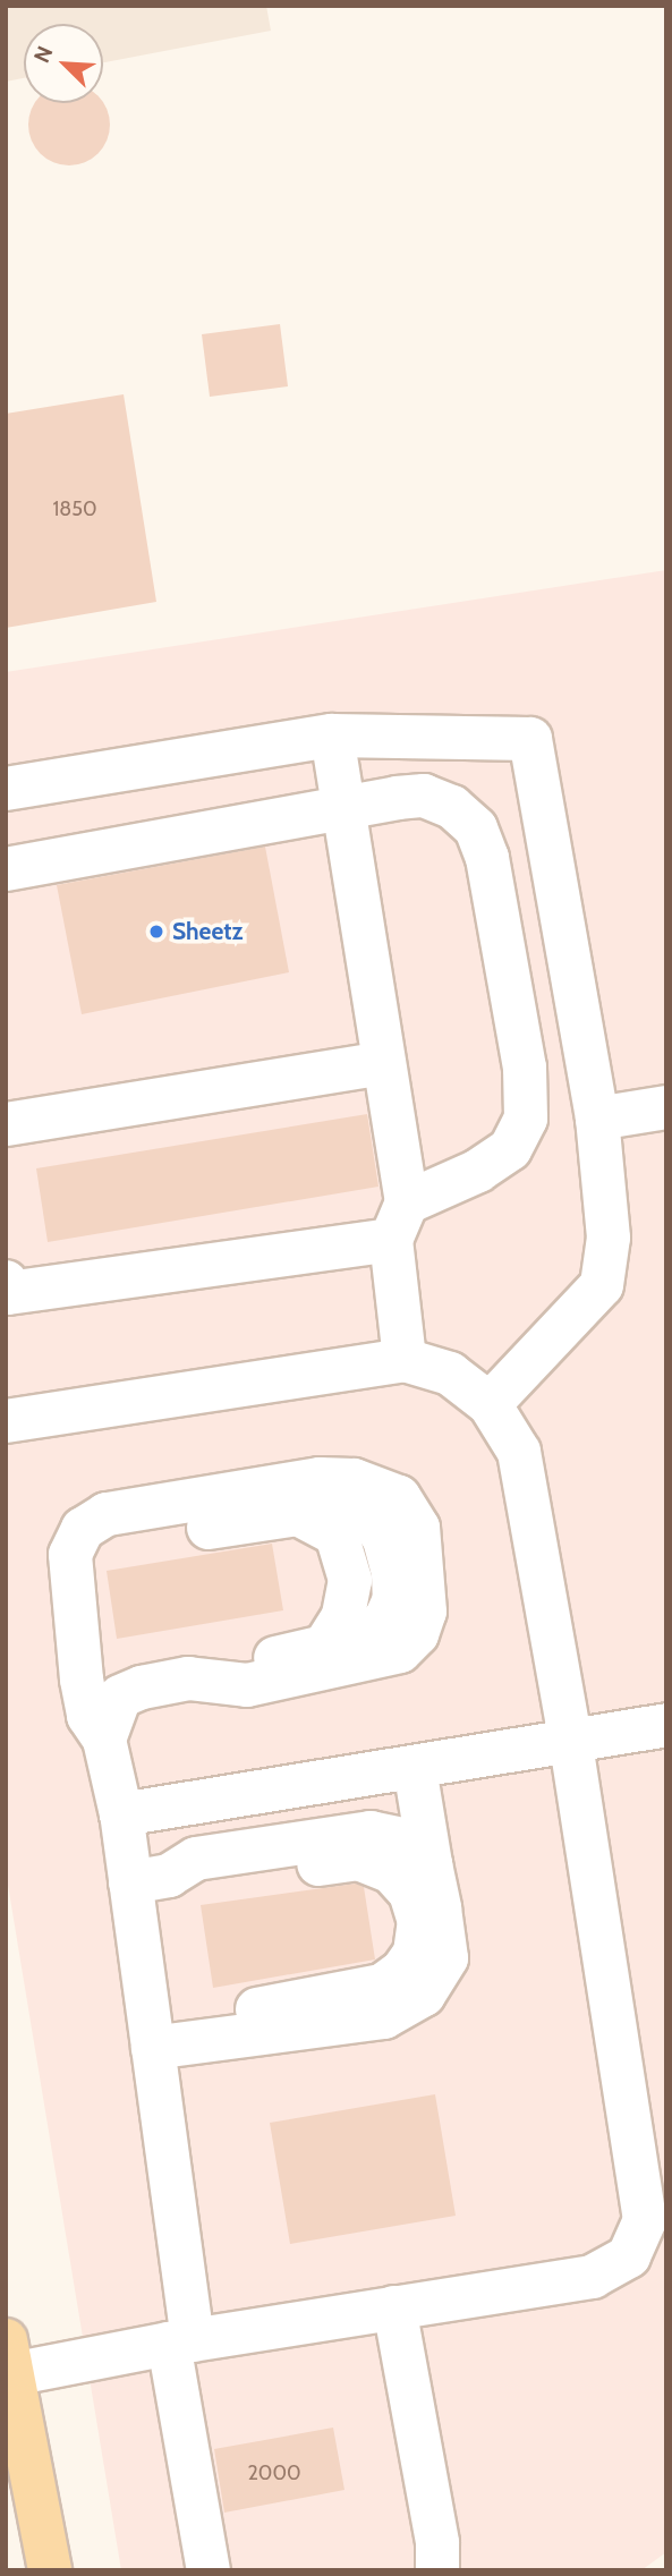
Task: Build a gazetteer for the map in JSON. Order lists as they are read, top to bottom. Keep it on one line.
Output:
{"places":["Sheetz"],"house_numbers":["1850","2000"],"north":"top left"}
